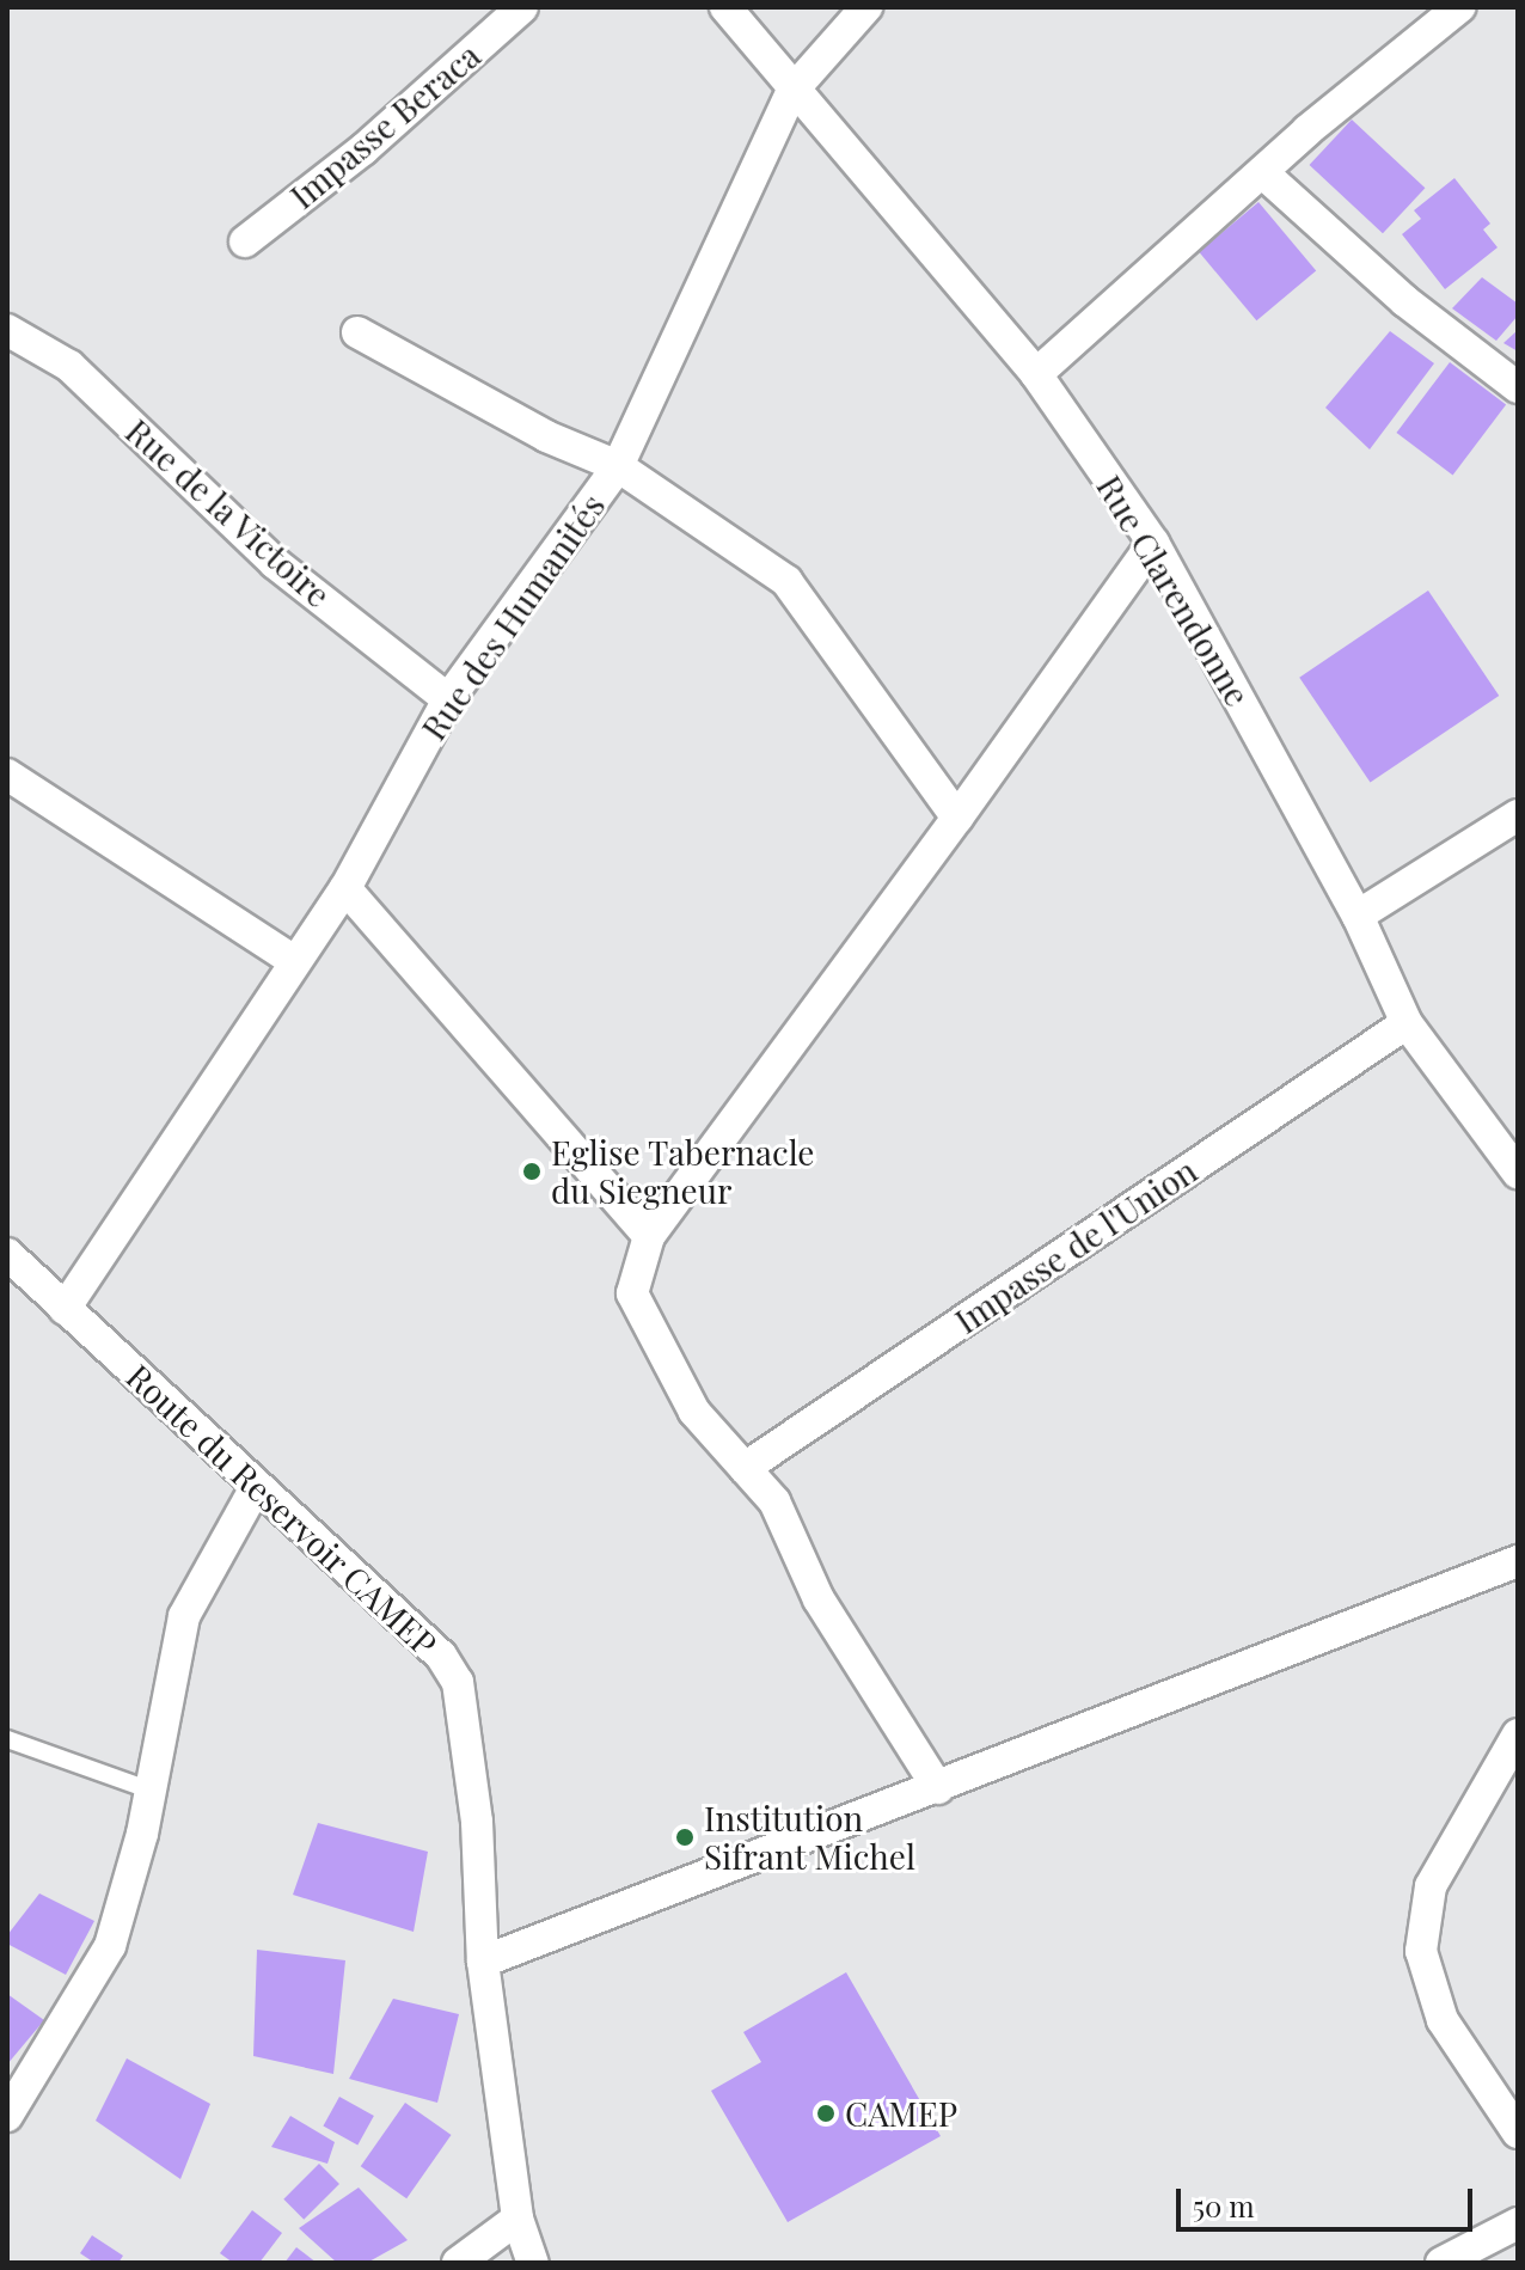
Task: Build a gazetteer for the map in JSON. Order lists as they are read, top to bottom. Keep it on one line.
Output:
{"streets":{"street":["Impasse Beraca","Rue de la Victoire","Rue Clarendonne","Rue des Humanités","Impasse de l'Union","Route du Reservoir CAMEP"]},"crossings":[["Rue de la Victoire","Rue des Humanités"],["Rue Clarendonne","Rue des Humanités"],["Rue Clarendonne","Impasse de l'Union"],["Rue des Humanités","Route du Reservoir CAMEP"]],"places":["Eglise Tabernacle du Siegneur","Institution Sifrant Michel","CAMEP"],"scale_bar":"50 m"}
